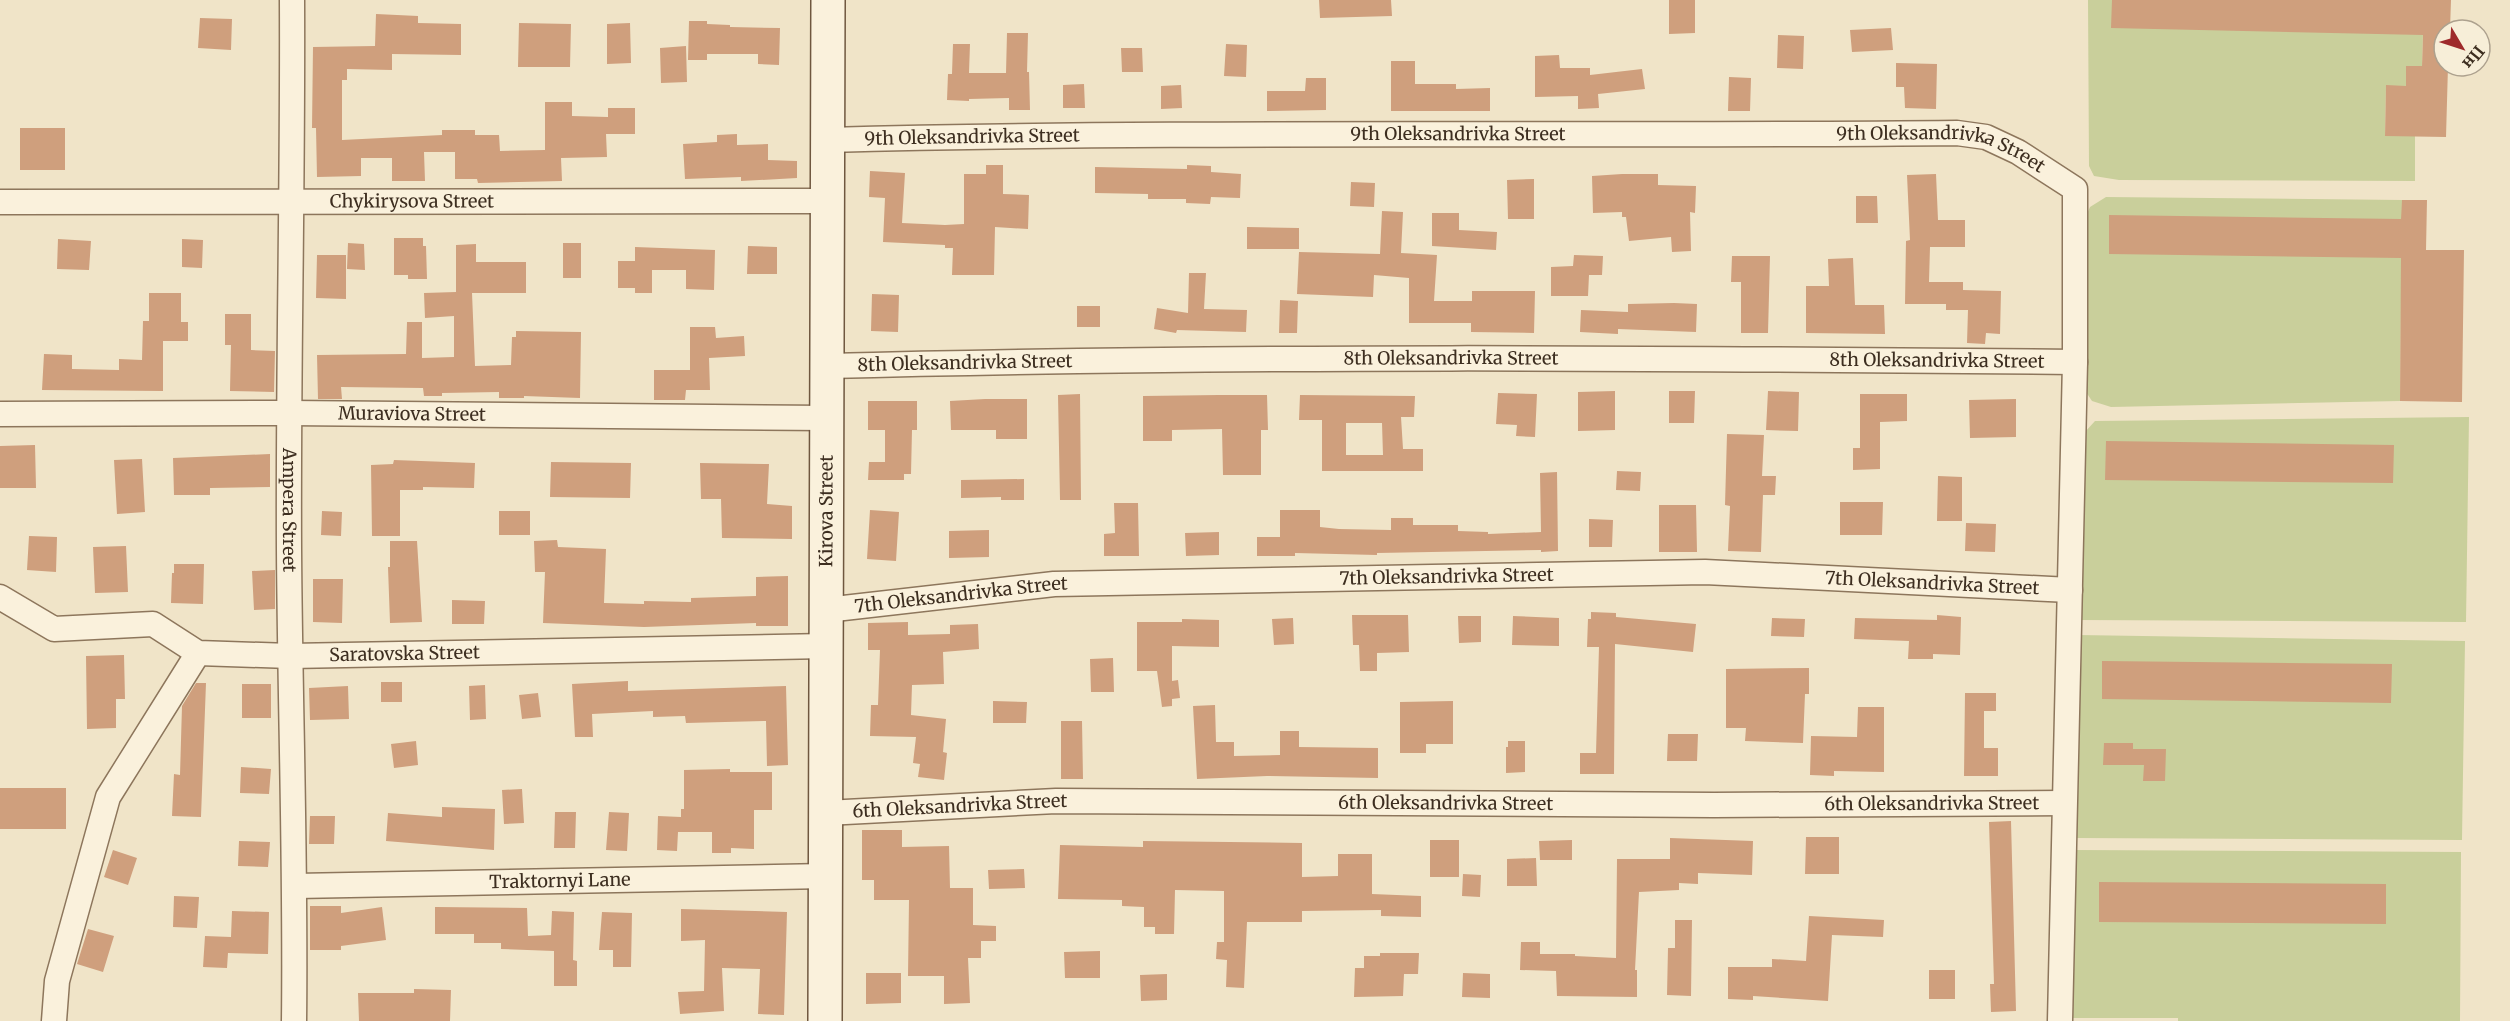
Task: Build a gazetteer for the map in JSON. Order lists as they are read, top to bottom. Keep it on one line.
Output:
{"streets":{"street":["9th Oleksandrivka Street","Chykirysova Street","8th Oleksandrivka Street","Muraviova Street","Kirova Street","Ampera Street","7th Oleksandrivka Street","Saratovska Street","6th Oleksandrivka Street","Traktornyi Lane"]},"crossings":[["9th Oleksandrivka Street","8th Oleksandrivka Street"],["9th Oleksandrivka Street","Kirova Street"],["Chykirysova Street","Kirova Street"],["Chykirysova Street","Ampera Street"],["8th Oleksandrivka Street","Kirova Street"],["Muraviova Street","Kirova Street"],["Muraviova Street","Ampera Street"],["Kirova Street","7th Oleksandrivka Street"],["Kirova Street","Saratovska Street"],["Kirova Street","6th Oleksandrivka Street"],["Kirova Street","Traktornyi Lane"],["Ampera Street","Saratovska Street"],["Ampera Street","Traktornyi Lane"]],"north":"bottom right"}
